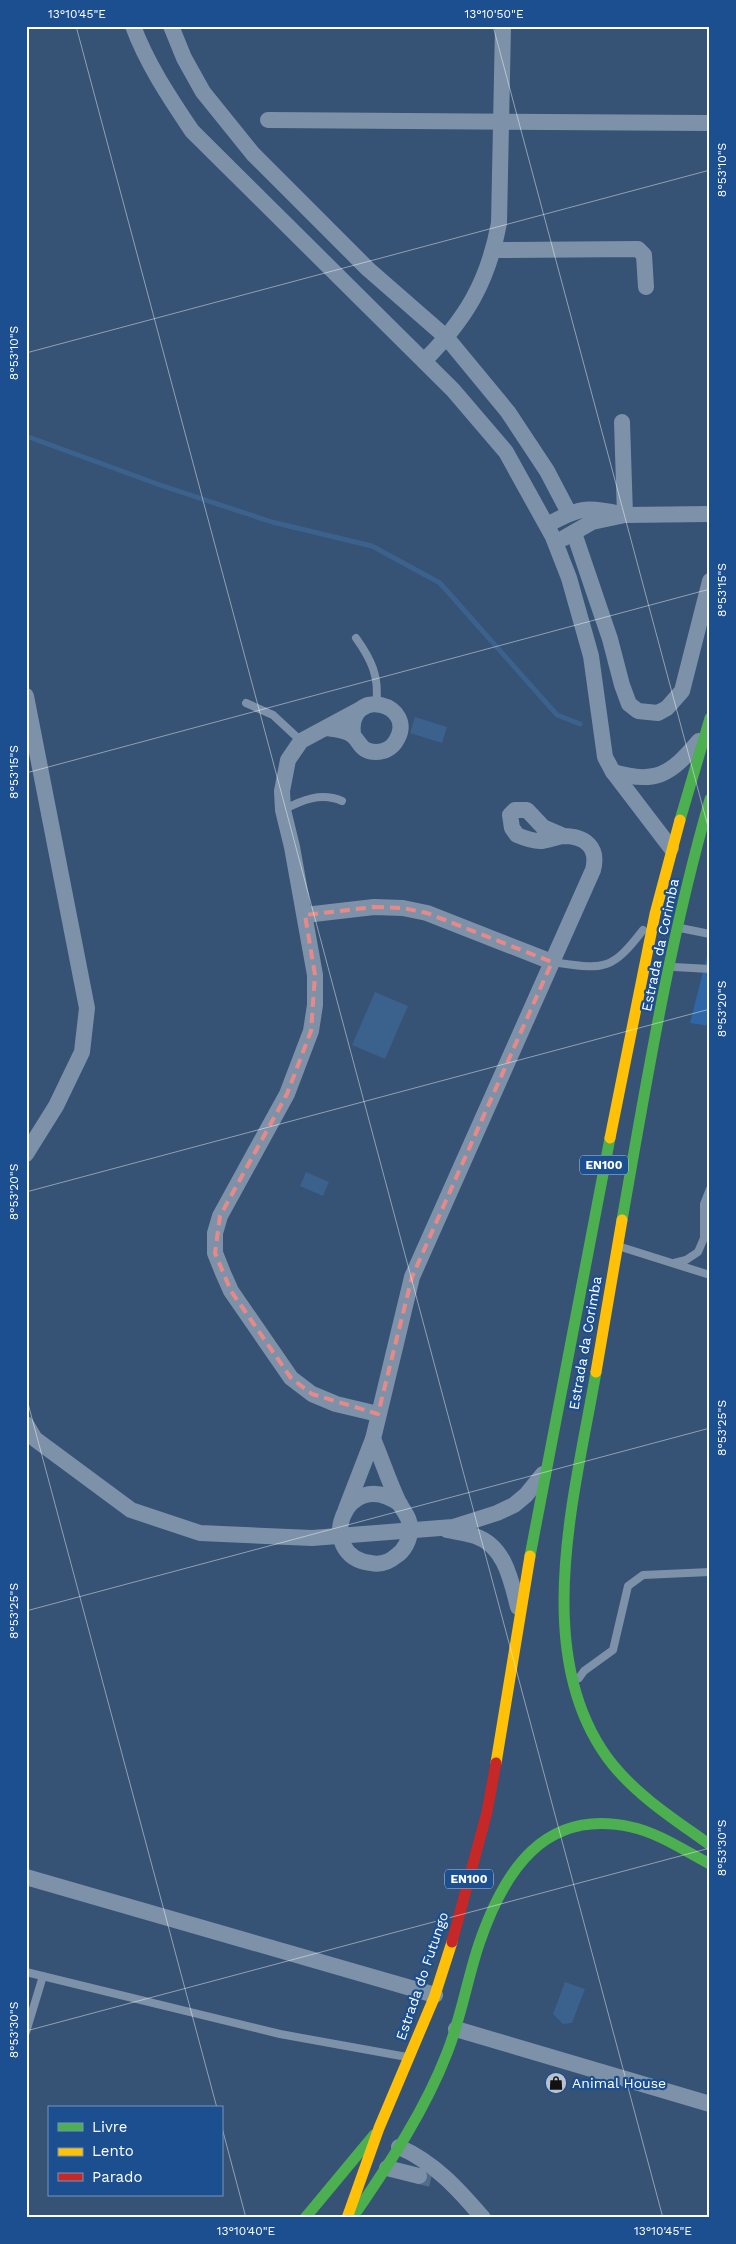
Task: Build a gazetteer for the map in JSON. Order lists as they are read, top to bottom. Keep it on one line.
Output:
{"streets":{"main road":["Estrada da Corimba","EN100","Estrada do Futungo"]},"crossings":[["Estrada da Corimba","Estrada do Futungo"]],"places":{"shop":["Animal House"]},"legend":["Livre","Lento","Parado"],"coordinates":["13°10'45\"E","13°10'50\"E","8°53'10\"S","8°53'15\"S","8°53'20\"S","8°53'25\"S","8°53'30\"S","13°10'40\"E"]}
